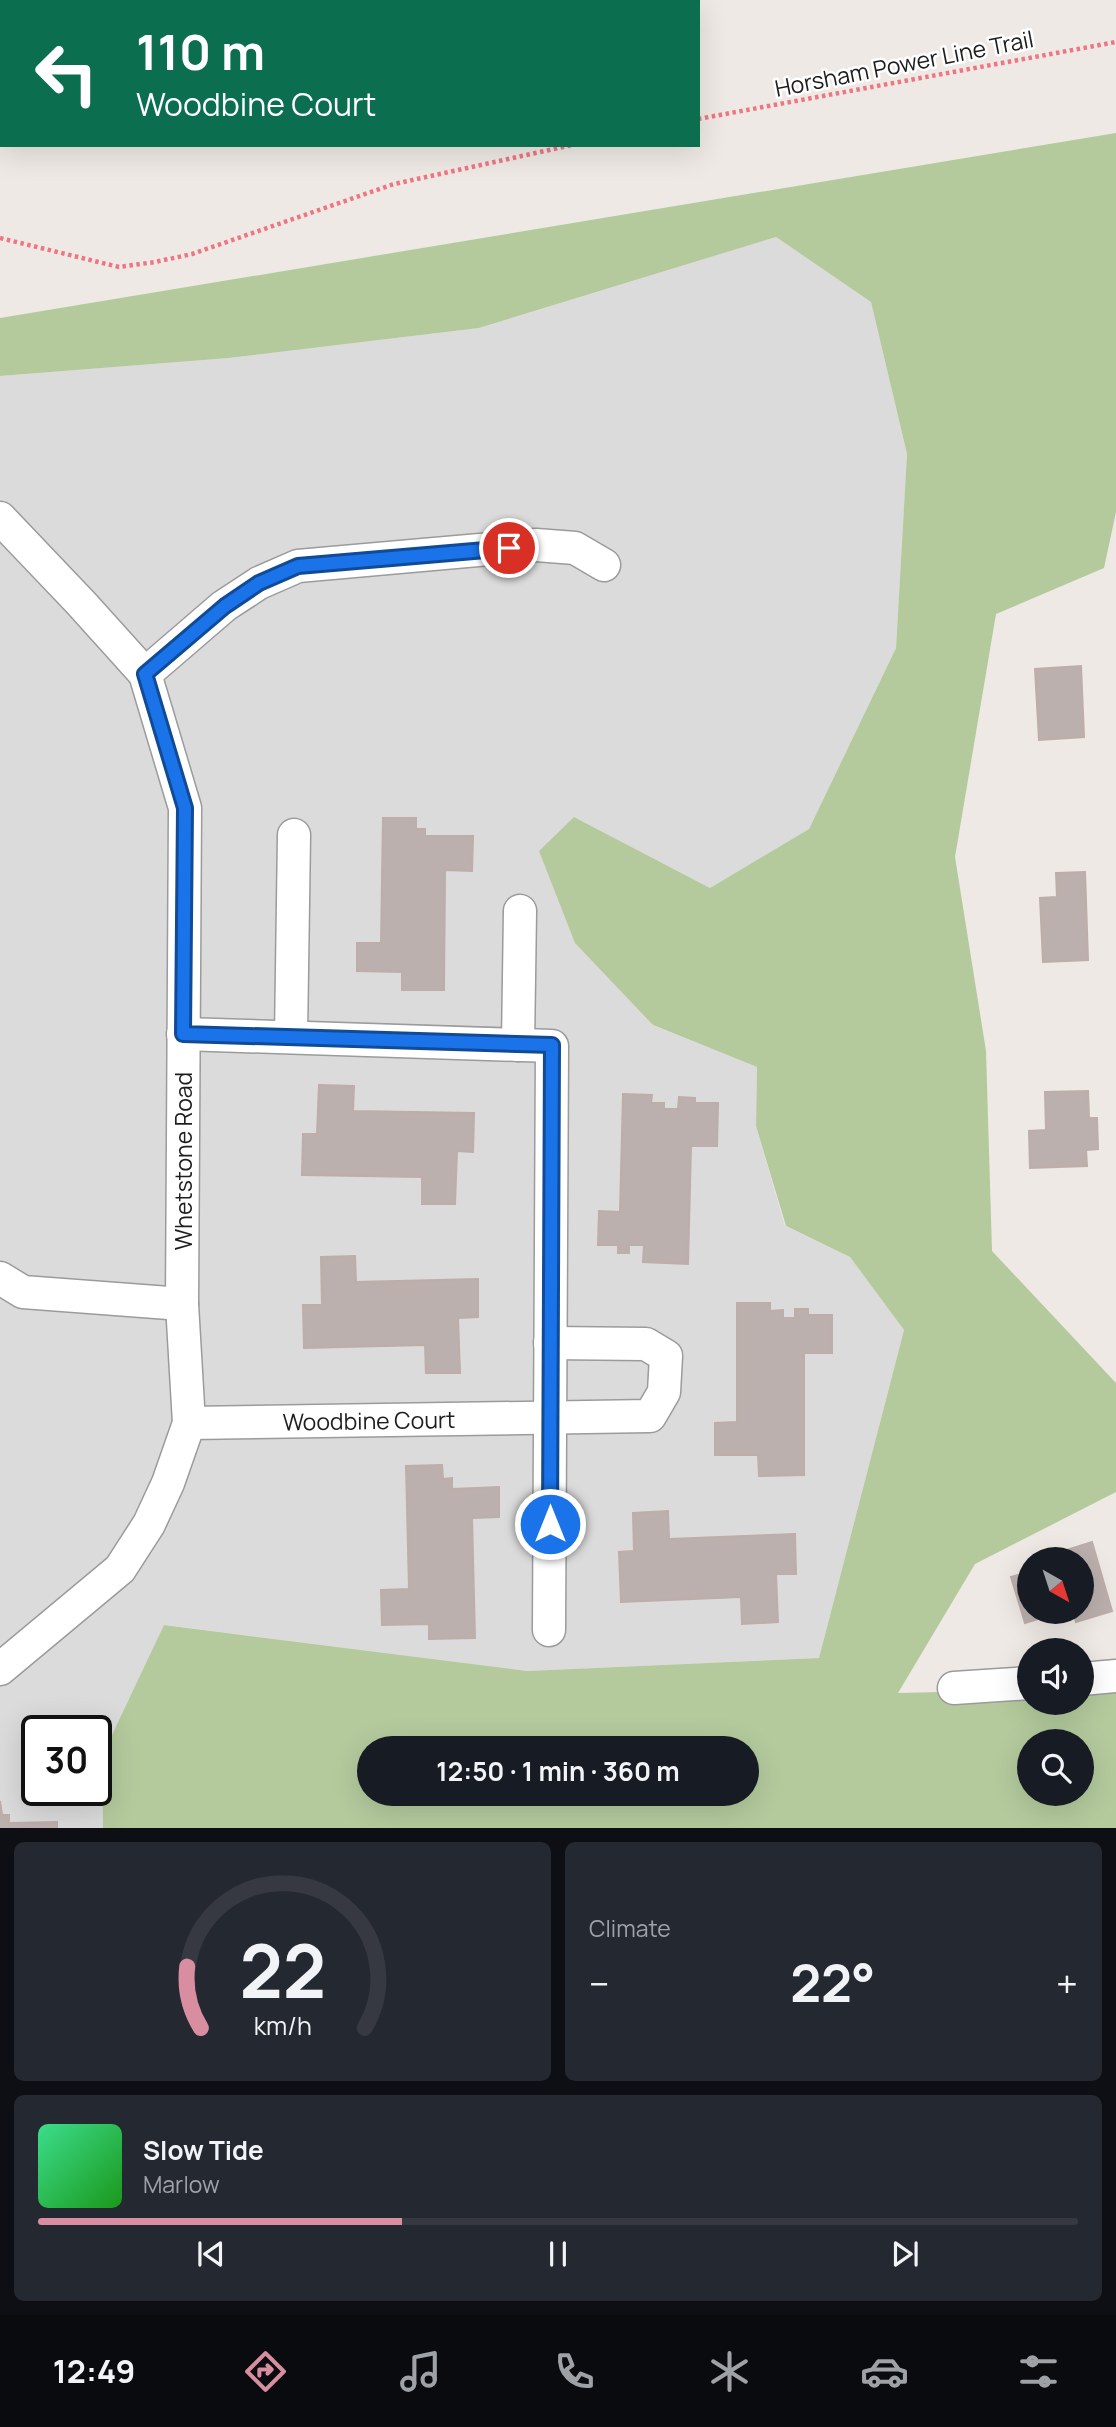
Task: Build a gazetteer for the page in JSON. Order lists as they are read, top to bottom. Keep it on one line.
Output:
{"streets":{"street":["Whetstone Road","Woodbine Court"],"path":["Horsham Power Line Trail"]},"crossings":[["Whetstone Road","Woodbine Court"]],"north":"bottom right","page":{"turn":["110 m","Woodbine Court"],"limit":"30","trip":"12:50 · 1 min · 360 m","tile":"Climate","heat":["−","22°","+"],"song":["Slow Tide","Marlow"],"tabs":"12:49","gauge":["22","km/h"]}}
